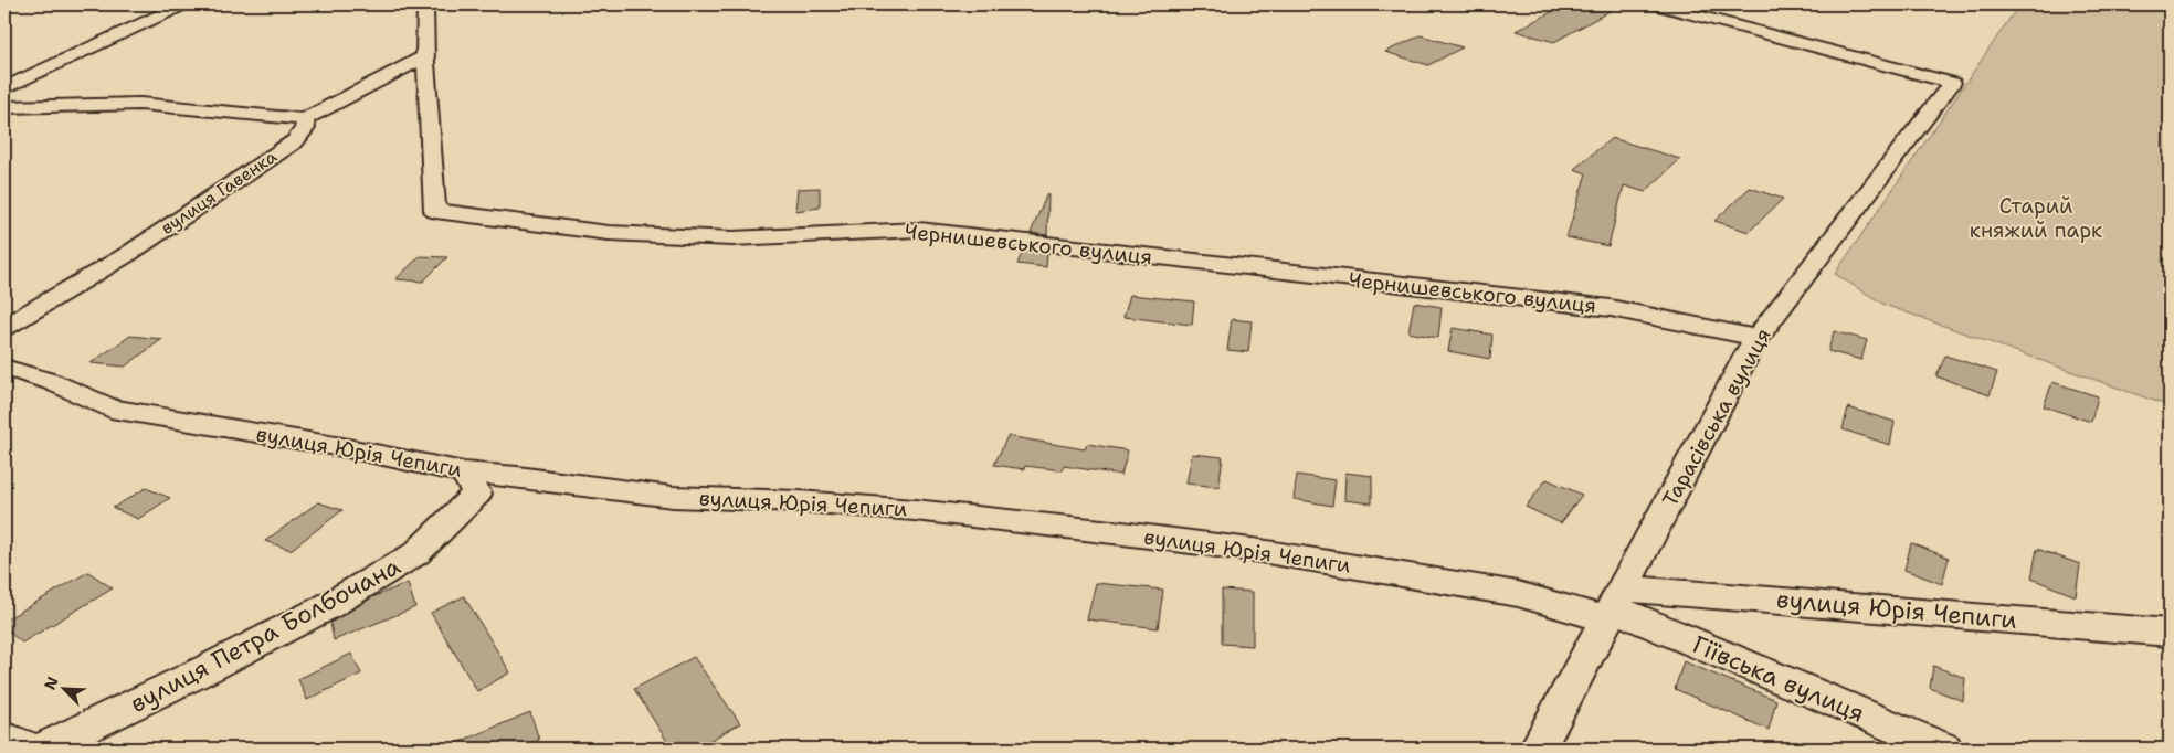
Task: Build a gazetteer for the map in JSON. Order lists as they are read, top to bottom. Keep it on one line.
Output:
{"streets":{"street":["вулиця Гавенка","Чернишевського вулиця","Тарасівська вулиця","вулиця Юрія Чепиги","вулиця Петра Болбочана","Гіївська вулиця"]},"crossings":[["Чернишевського вулиця","Тарасівська вулиця"],["Тарасівська вулиця","вулиця Юрія Чепиги"],["Тарасівська вулиця","Гіївська вулиця"],["вулиця Юрія Чепиги","вулиця Петра Болбочана"],["вулиця Юрія Чепиги","Гіївська вулиця"]],"parks":["Старий княжий парк"],"north":"top left"}
